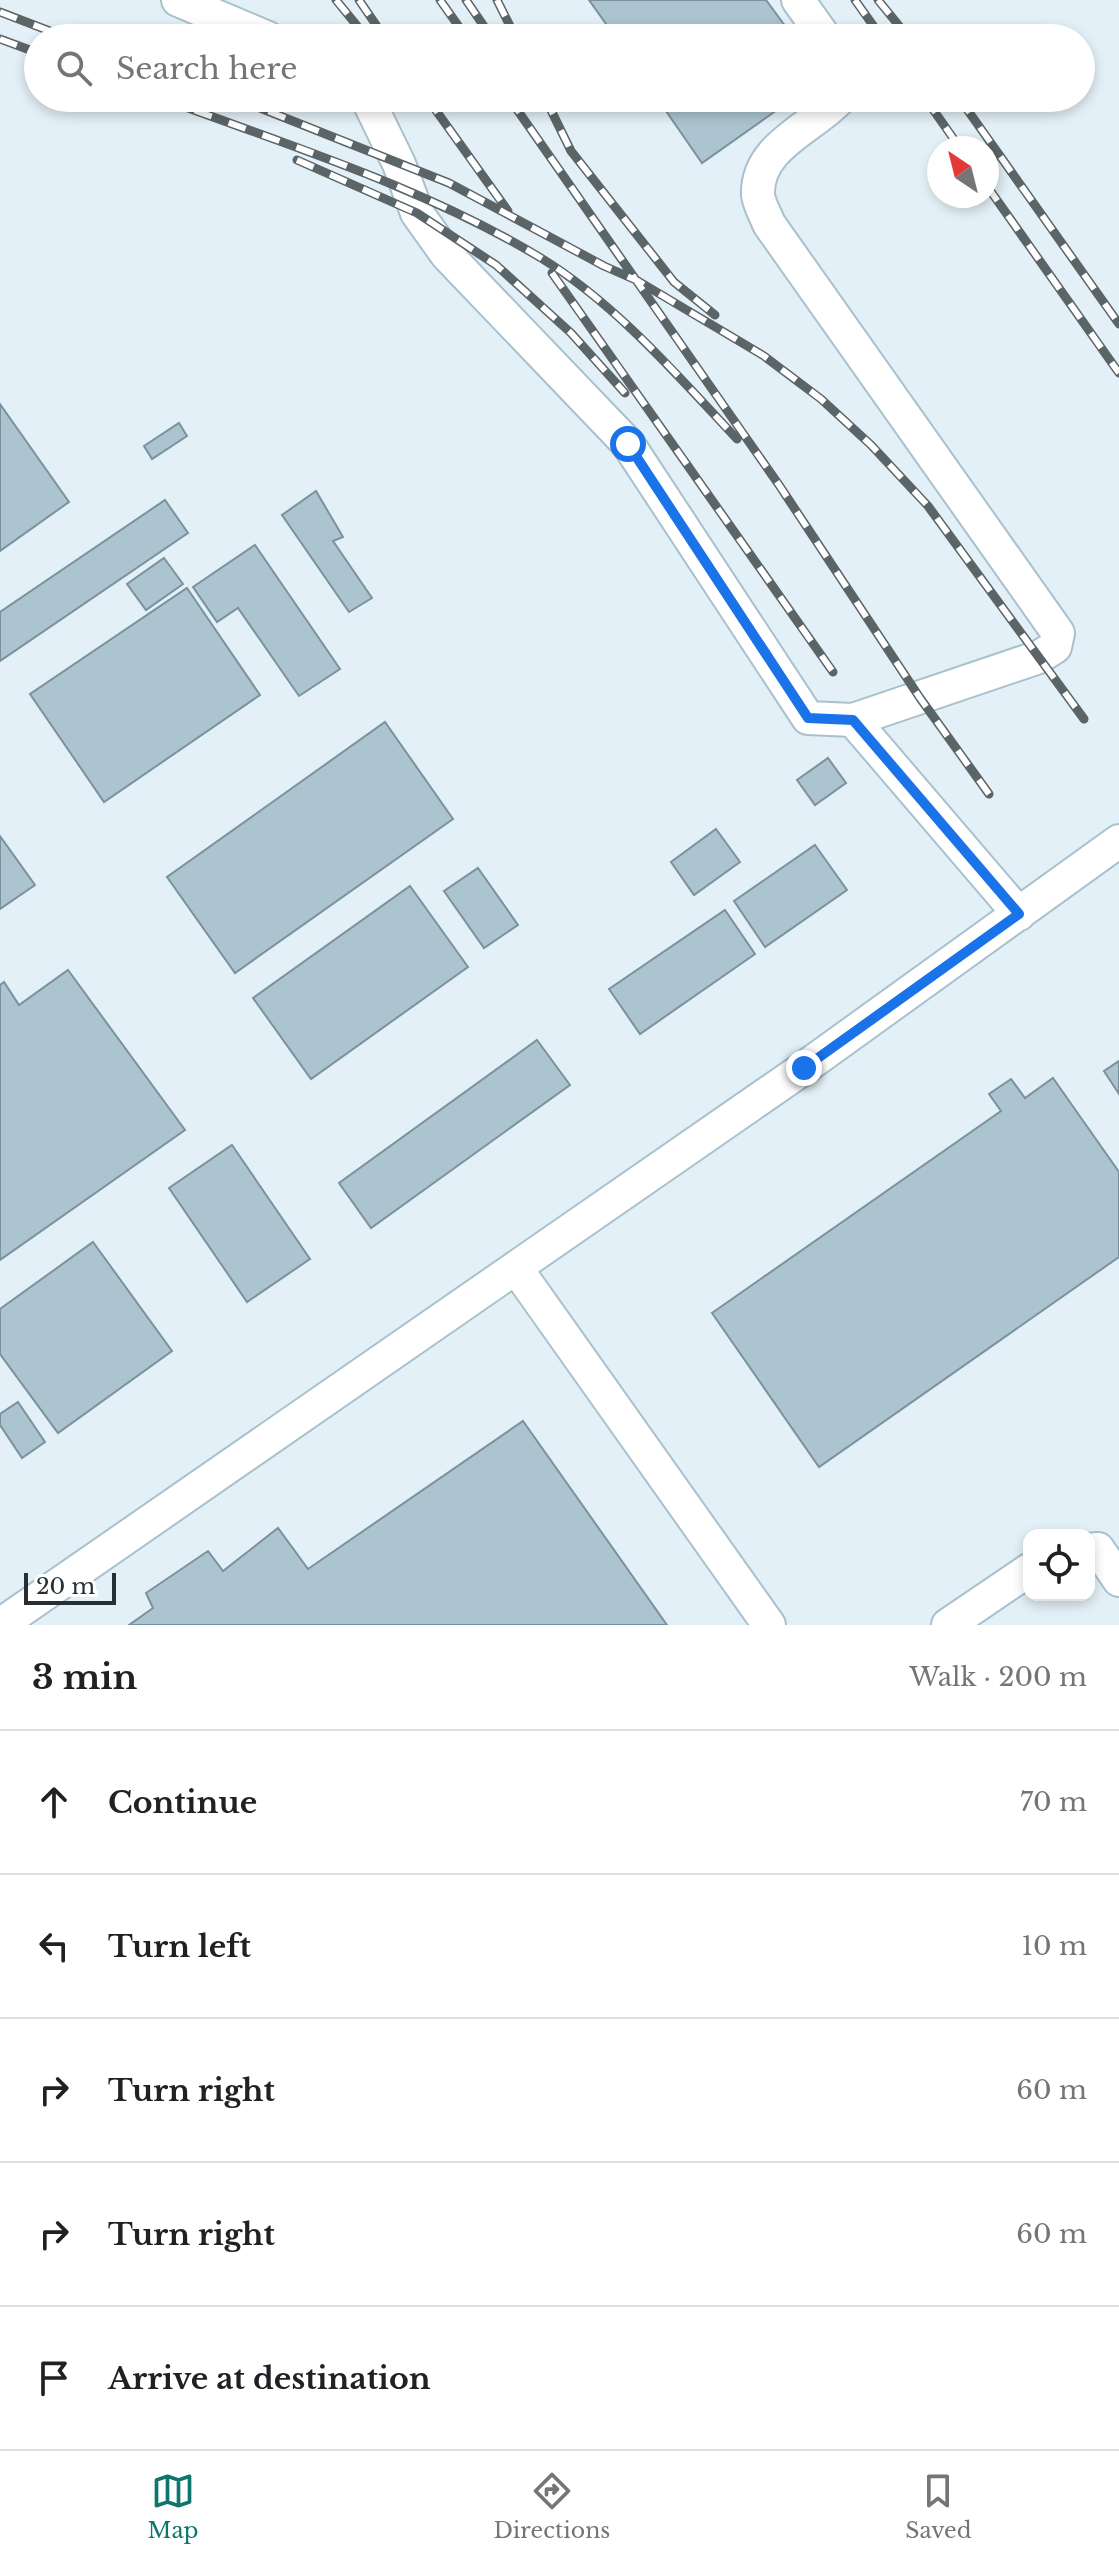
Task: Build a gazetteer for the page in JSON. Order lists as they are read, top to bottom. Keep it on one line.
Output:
{"scale_bar":"20 m","north":"top left","page":{"search":"Search here","scale":"20 m","heading":["3 min","Walk · 200 m"],"list":[["Continue","70 m"],["Turn left","10 m"],["Turn right","60 m"],["Turn right","60 m"],"Arrive at destination"],"nav":["Map","Directions","Saved"]}}
